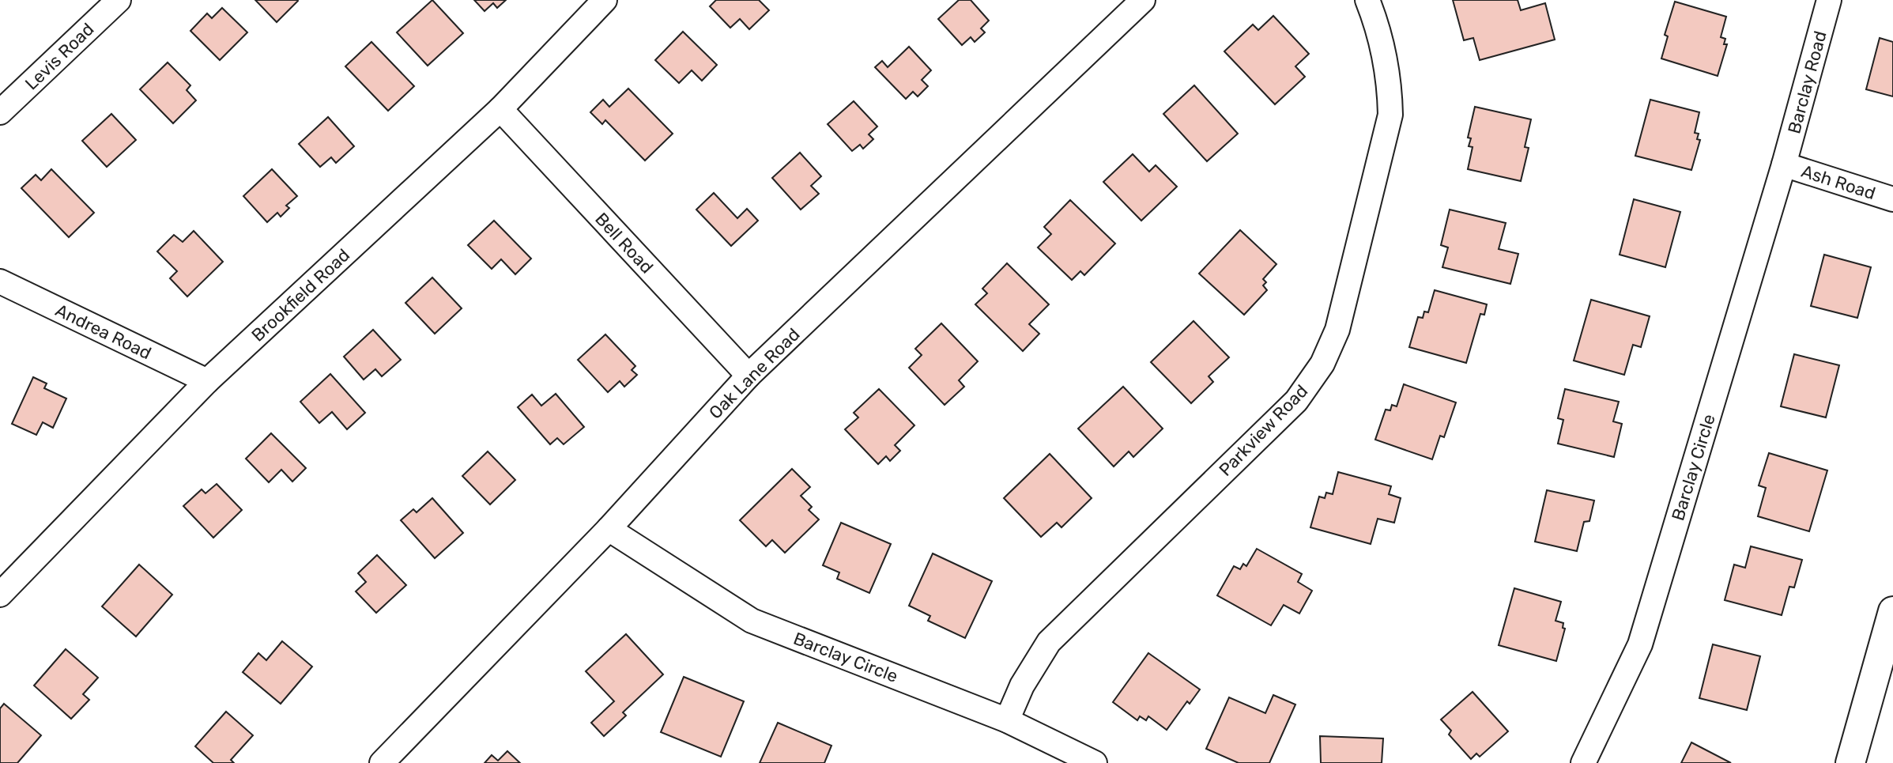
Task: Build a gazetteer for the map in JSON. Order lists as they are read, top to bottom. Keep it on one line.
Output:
{"streets":{"street":["Levis Road","Barclay Road","Ash Road","Bell Road","Brookfield Road","Andrea Road","Oak Lane Road","Parkview Road","Barclay Circle"]},"crossings":[["Barclay Road","Ash Road"],["Barclay Road","Barclay Circle"],["Ash Road","Barclay Circle"],["Bell Road","Brookfield Road"],["Bell Road","Oak Lane Road"],["Brookfield Road","Andrea Road"],["Oak Lane Road","Barclay Circle"],["Parkview Road","Barclay Circle"]]}
